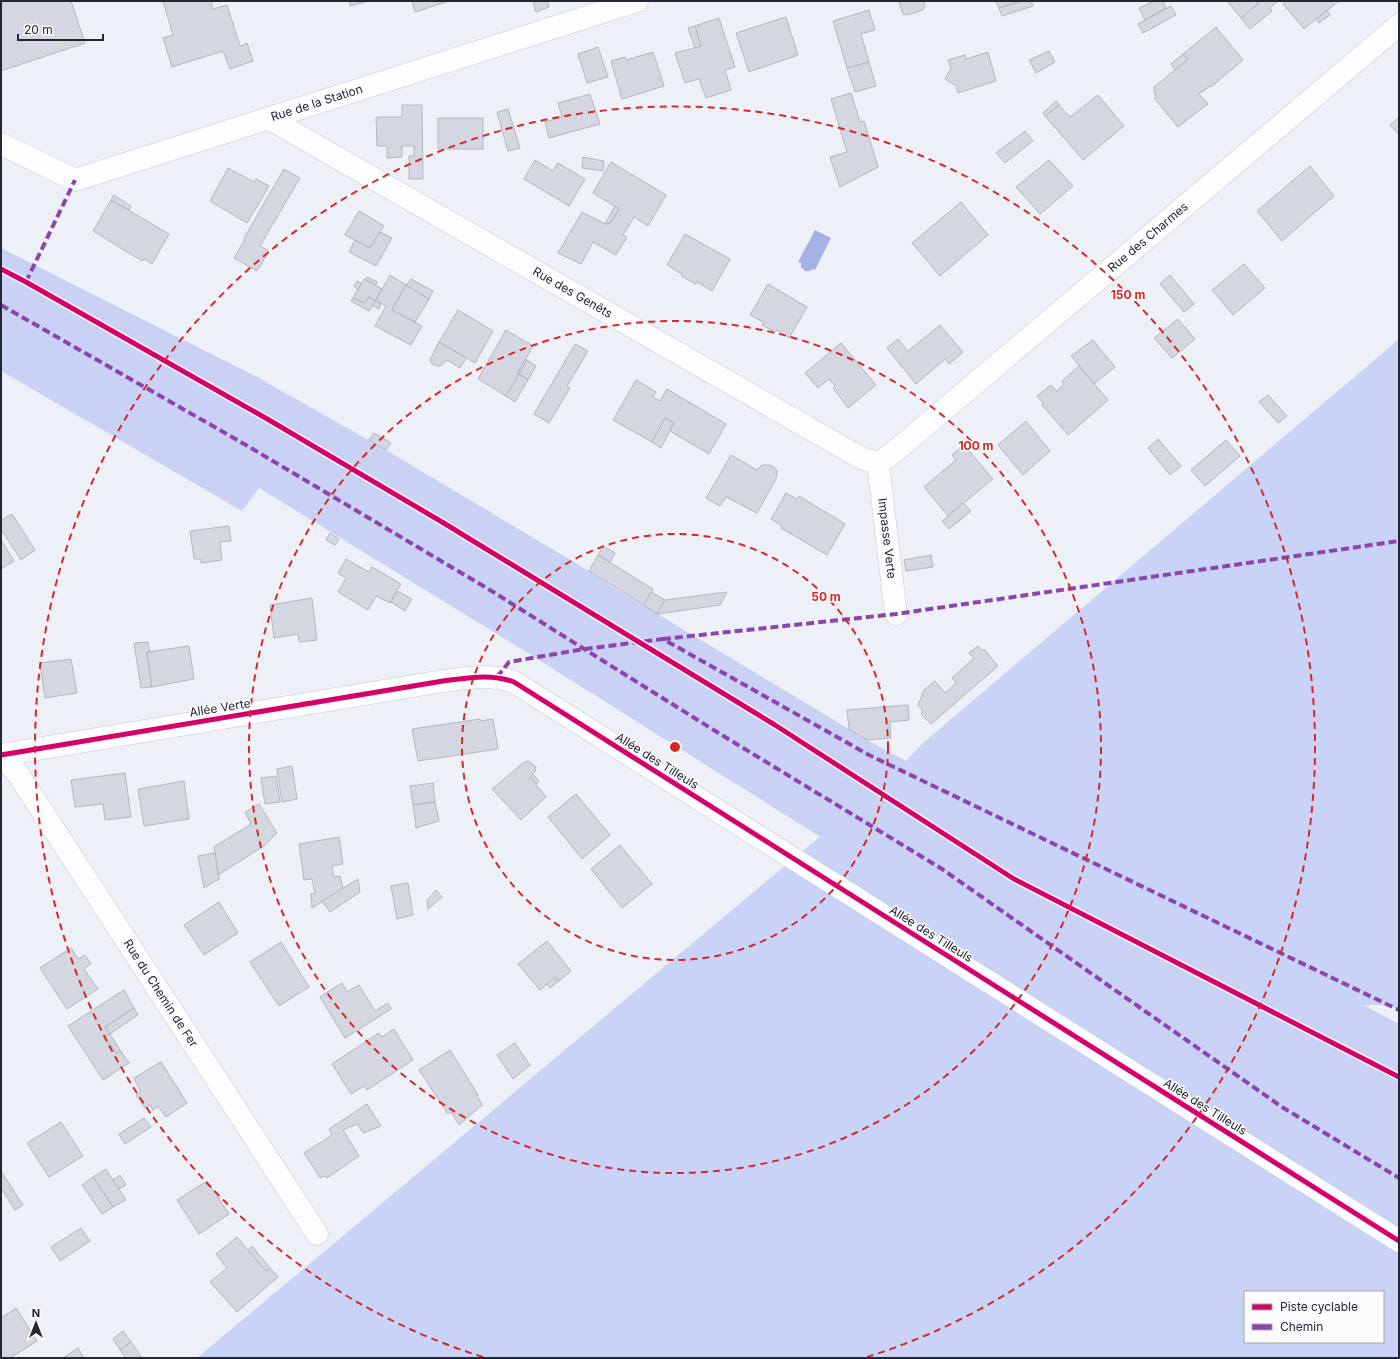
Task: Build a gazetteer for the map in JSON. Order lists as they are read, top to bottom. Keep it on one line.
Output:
{"streets":{"street":["Rue de la Station","Rue des Charmes","Rue des Genêts","Impasse Verte","Allée Verte","Allée des Tilleuls","Rue du Chemin de Fer"]},"crossings":[["Rue de la Station","Rue des Genêts"],["Rue des Charmes","Rue des Genêts"],["Rue des Charmes","Impasse Verte"],["Rue des Genêts","Impasse Verte"],["Allée Verte","Allée des Tilleuls"],["Allée Verte","Rue du Chemin de Fer"]],"legend":["Piste cyclable","Chemin"],"scale_bar":"20 m","north":"top","rings":["150 m","100 m","50 m"]}
